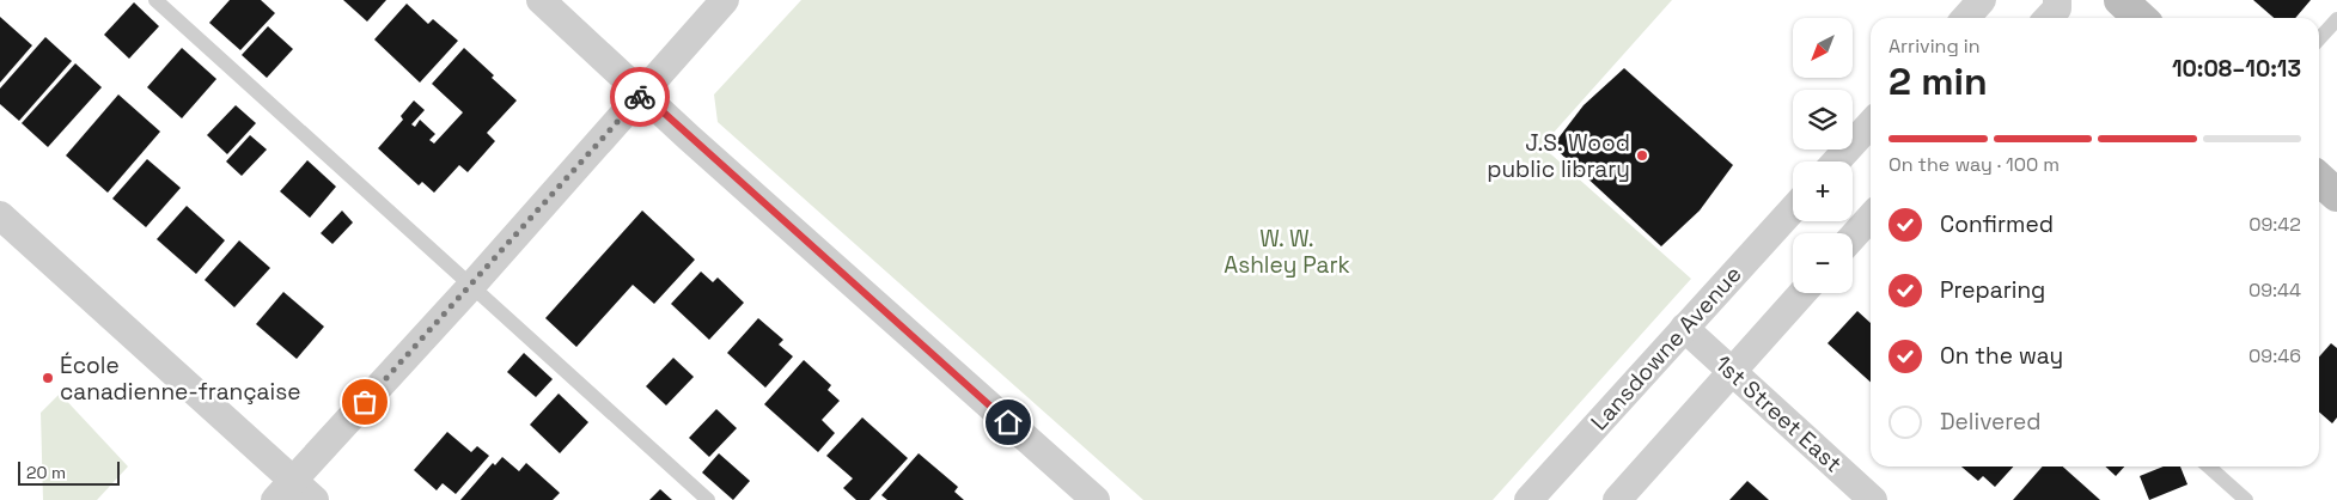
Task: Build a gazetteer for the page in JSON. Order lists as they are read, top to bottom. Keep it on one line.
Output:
{"streets":{"street":["Lansdowne Avenue","1st Street East"]},"crossings":[["Lansdowne Avenue","1st Street East"]],"parks":["W. W. Ashley Park"],"places":["J.S. Wood public library","École canadienne-française"],"scale_bar":"20 m","north":"bottom left","page":{"map_buttons":["+","−"],"heading":["2 min","Arriving in","10:08–10:13"],"bar":"On the way · 100 m","list":[["Confirmed","09:42"],["Preparing","09:44"],["On the way","09:46"],"Delivered"],"scale":"20 m"}}
